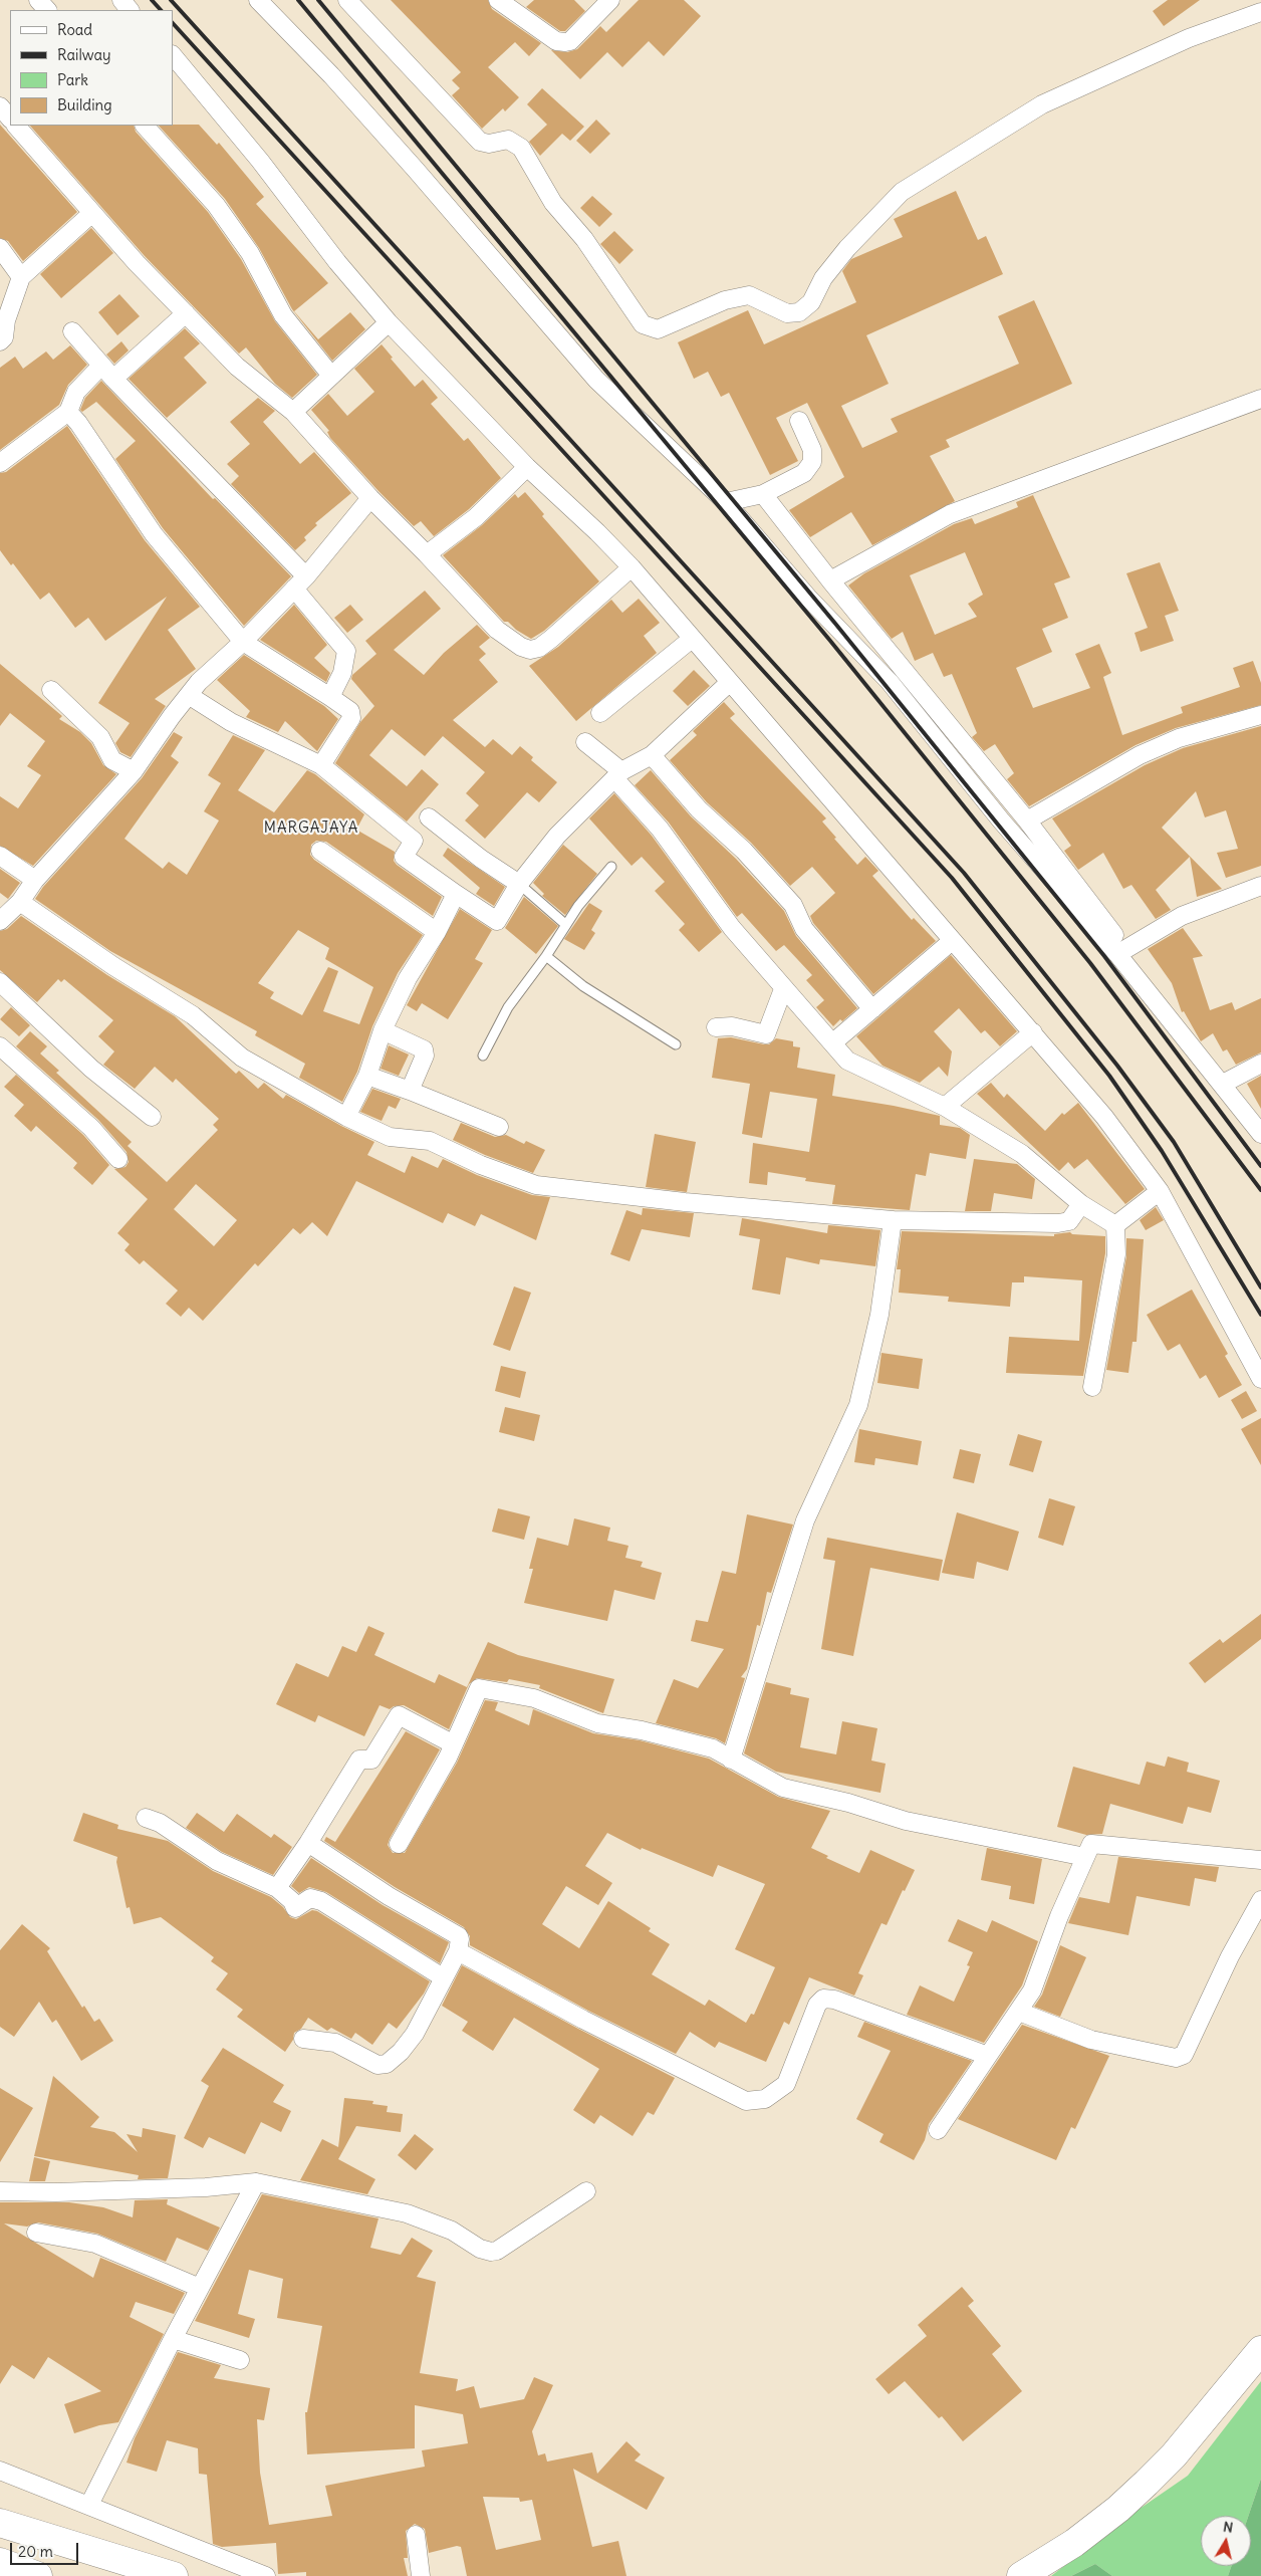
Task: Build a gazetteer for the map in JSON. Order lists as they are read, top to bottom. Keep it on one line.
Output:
{"districts":["MARGAJAYA"],"legend":["Road","Railway","Park","Building"],"scale_bar":"20 m","north":"top"}
